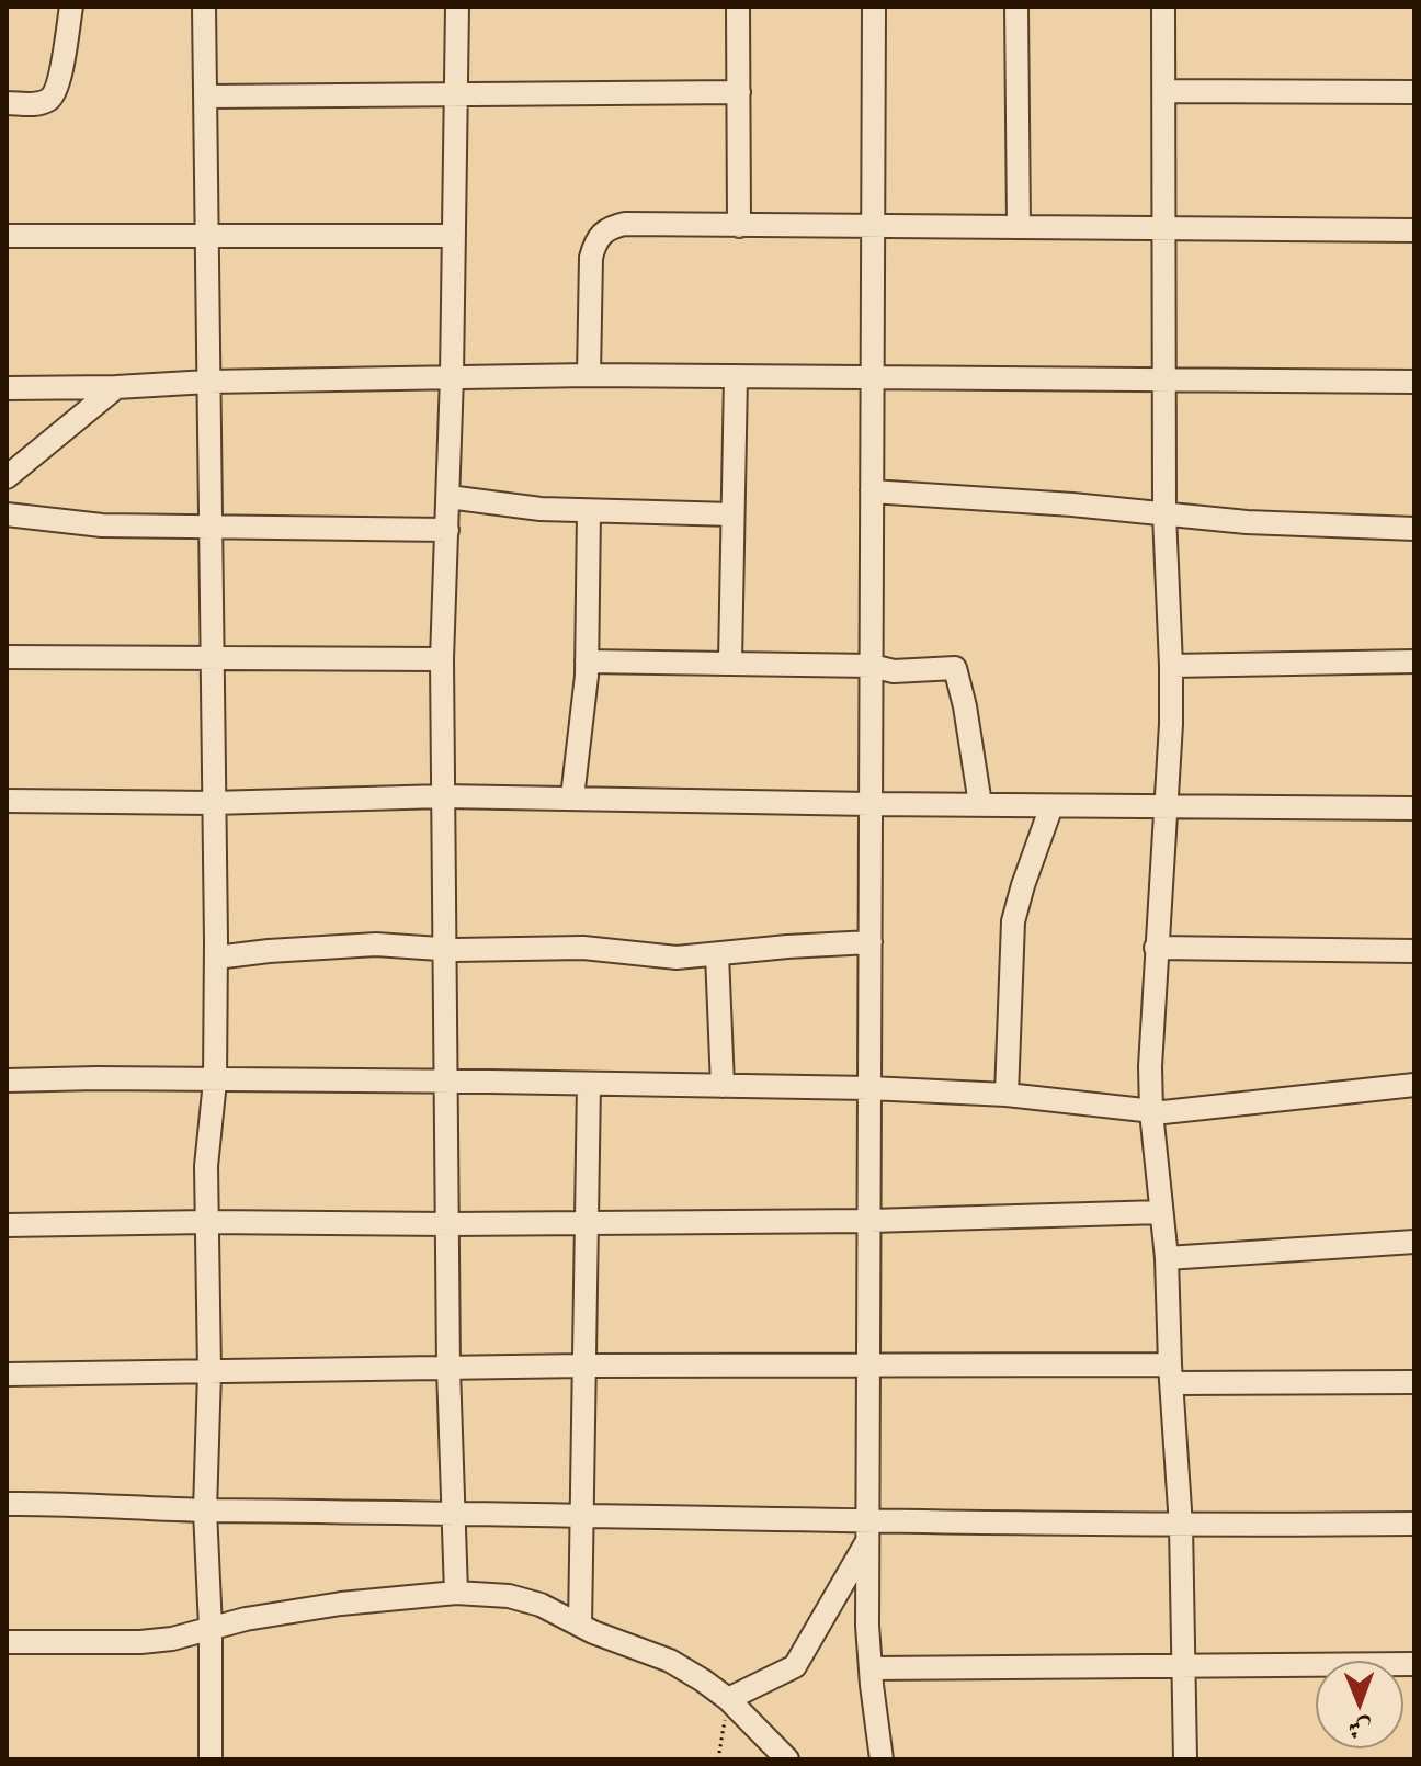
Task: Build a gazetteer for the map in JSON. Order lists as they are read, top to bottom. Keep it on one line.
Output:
{"north":"bottom"}
